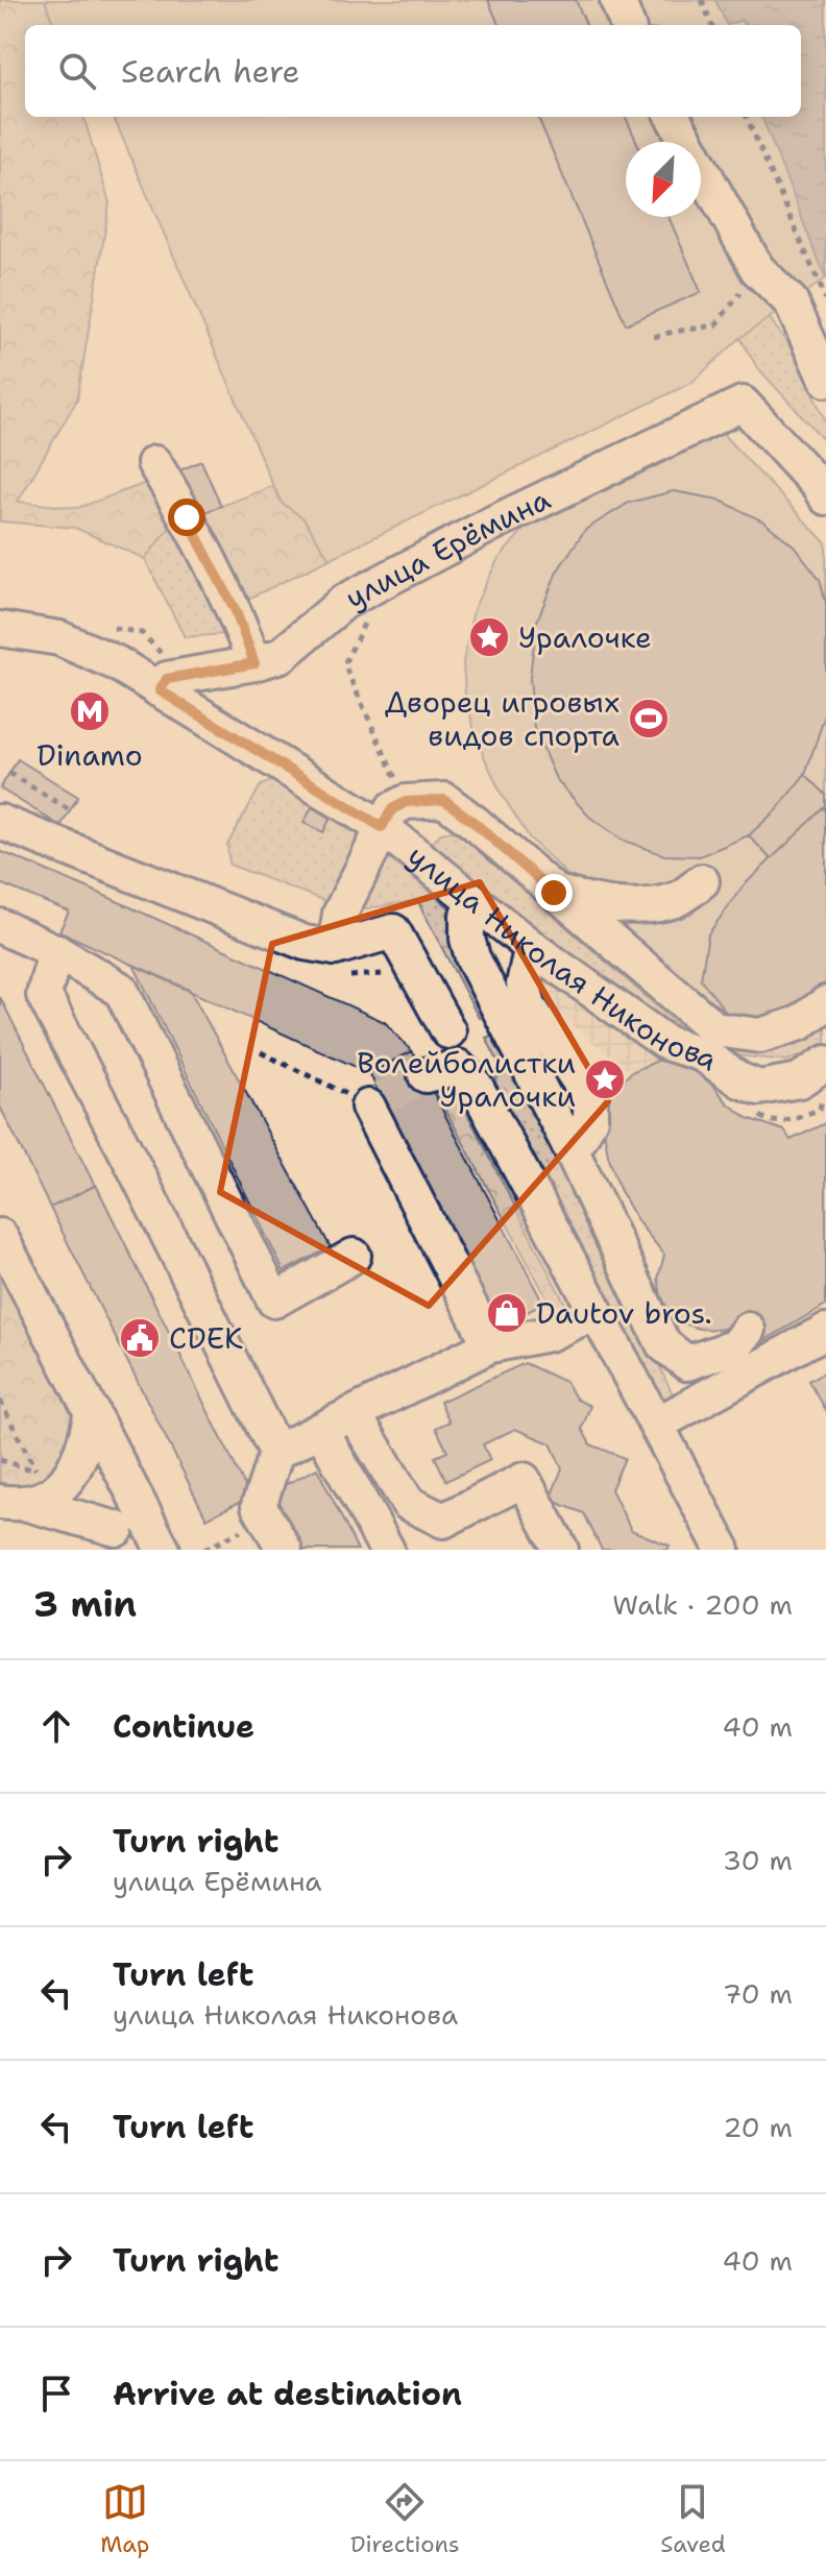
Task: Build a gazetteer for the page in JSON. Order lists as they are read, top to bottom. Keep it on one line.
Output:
{"streets":{"street":["улица Ерёмина","улица Николая Никонова"]},"crossings":[["улица Ерёмина","улица Николая Никонова"]],"places":{"place":["Уралочке","Волейболистки Уралочки"],"metro station":["Dinamo"],"sports":["Дворец игровых видов спорта"],"shop":["Dautov bros."],"public building":["CDEK"]},"north":"bottom left","page":{"search":"Search here","heading":["3 min","Walk · 200 m"],"list":[["Continue","40 m"],["Turn right","улица Ерёмина","30 m"],["Turn left","улица Николая Никонова","70 m"],["Turn left","20 m"],["Turn right","40 m"],"Arrive at destination"],"nav":["Map","Directions","Saved"]}}
